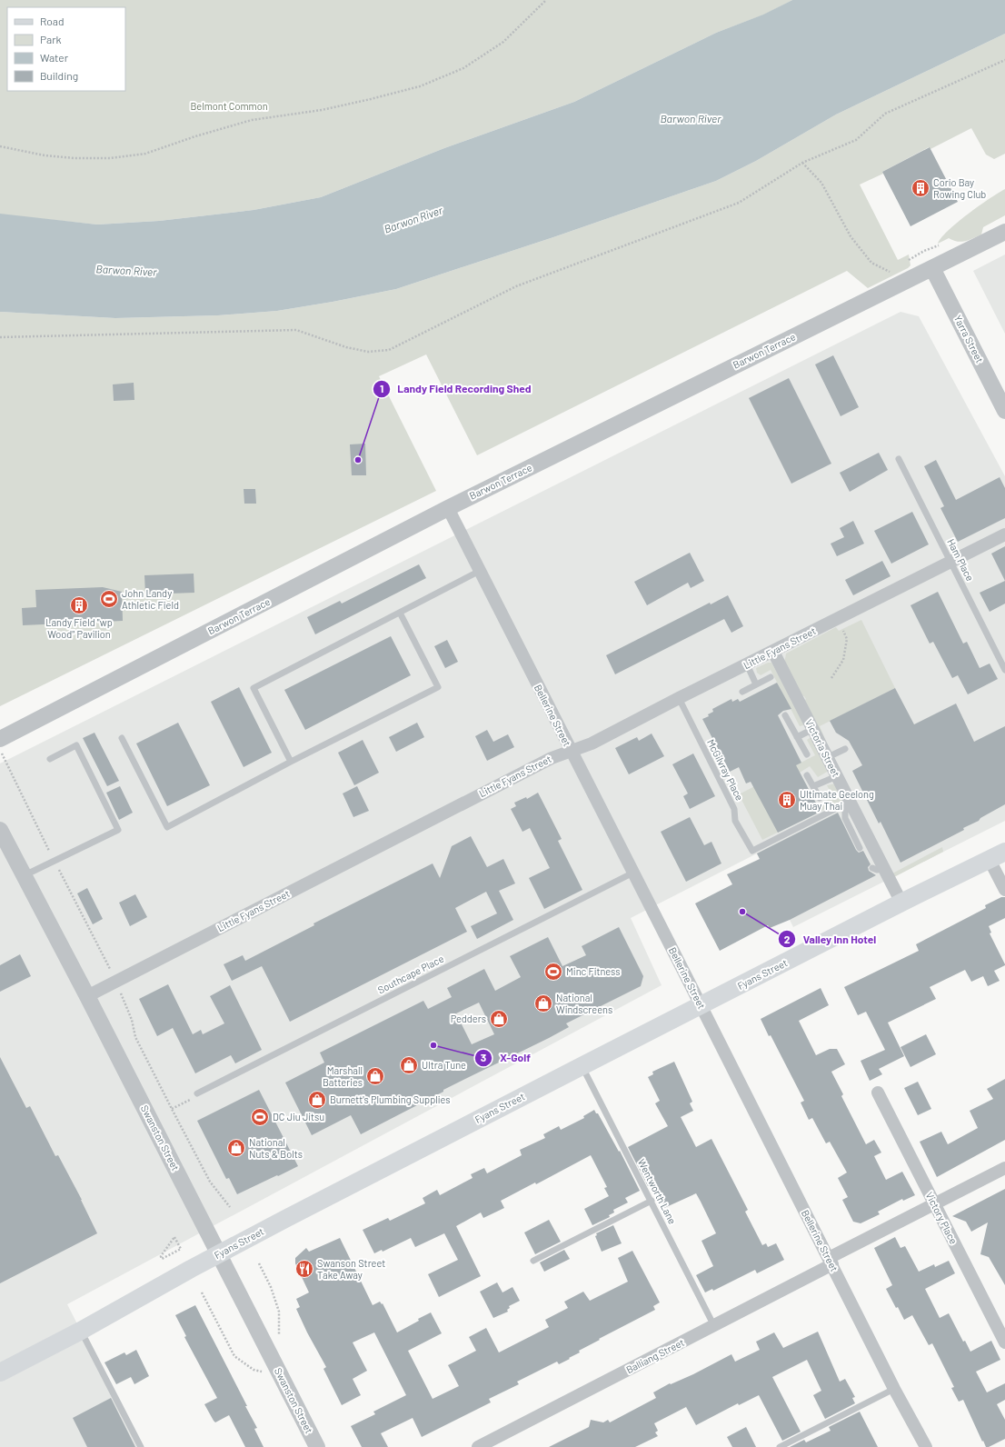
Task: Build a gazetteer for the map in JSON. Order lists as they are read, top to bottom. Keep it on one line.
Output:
{"streets":{"main road":["Fyans Street"],"street":["Yarra Street","Barwon Terrace","Little Fyans Street","Bellerine Street","Victoria Street","Swanston Street","Victory Place","Balliang Street"],"lane":["Ham Place","McGilvray Place","Southcape Place","Wentworth Lane"]},"crossings":[["Yarra Street","Barwon Terrace"],["Barwon Terrace","Bellerine Street"],["Ham Place","Little Fyans Street"],["Little Fyans Street","Bellerine Street"],["Little Fyans Street","Victoria Street"],["Little Fyans Street","McGilvray Place"],["Little Fyans Street","Swanston Street"],["Bellerine Street","Southcape Place"],["Bellerine Street","Fyans Street"],["Bellerine Street","Balliang Street"],["Victoria Street","McGilvray Place"],["Victoria Street","Fyans Street"],["Fyans Street","Swanston Street"],["Fyans Street","Wentworth Lane"],["Wentworth Lane","Balliang Street"],["Victory Place","Balliang Street"]],"water":["Barwon River"],"parks":["Belmont Common"],"places":{"building":["Corio Bay Rowing Club","Landy Field \"wp Wood\" Pavilion","Ultimate Geelong Muay Thai"],"other":["Landy Field Recording Shed","Valley Inn Hotel","X-Golf"],"sports":["John Landy Athletic Field","Minc Fitness","DC Jiu Jitsu"],"shop":["National Windscreens","Pedders","Ultra Tune","Marshall Batteries","Burnett's Plumbing Supplies","National Nuts & Bolts"],"restaurant":["Swanson Street Take Away"]},"legend":["Road","Park","Water","Building"]}
